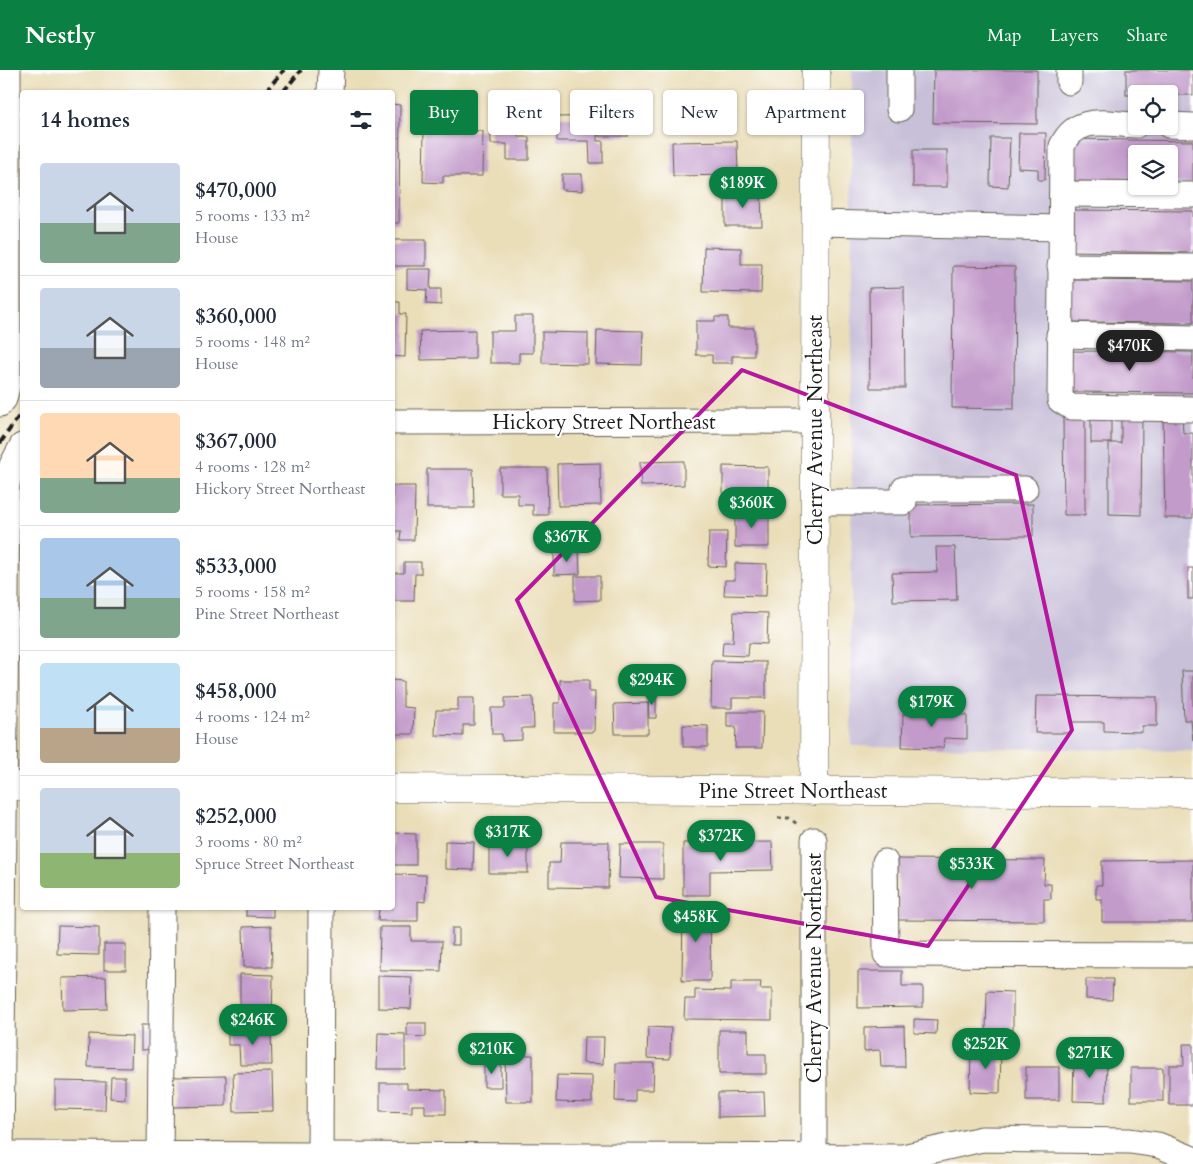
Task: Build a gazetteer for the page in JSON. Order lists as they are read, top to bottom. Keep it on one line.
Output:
{"streets":{"main road":["Cherry Avenue Northeast","Pine Street Northeast"],"street":["Hickory Street Northeast"]},"crossings":[["Hickory Street Northeast","Cherry Avenue Northeast"],["Cherry Avenue Northeast","Pine Street Northeast"]],"page":{"header":"Nestly","nav":["Map","Layers","Share"],"chip":["Buy","Rent","Filters","New","Apartment"],"heading":"14 homes","list":[{"name":"$470,000","note":"5 rooms · 133 m² · House"},{"name":"$360,000","note":"5 rooms · 148 m² · House"},{"name":"$367,000","note":"4 rooms · 128 m² · Hickory Street Northeast"},{"name":"$533,000","note":"5 rooms · 158 m² · Pine Street Northeast"},{"name":"$458,000","note":"4 rooms · 124 m² · House"},{"name":"$252,000","note":"3 rooms · 80 m² · Spruce Street Northeast"}],"price":["$189K","$470K","$360K","$367K","$294K","$179K","$317K","$372K","$533K","$458K","$246K","$252K","$210K","$271K"]}}
